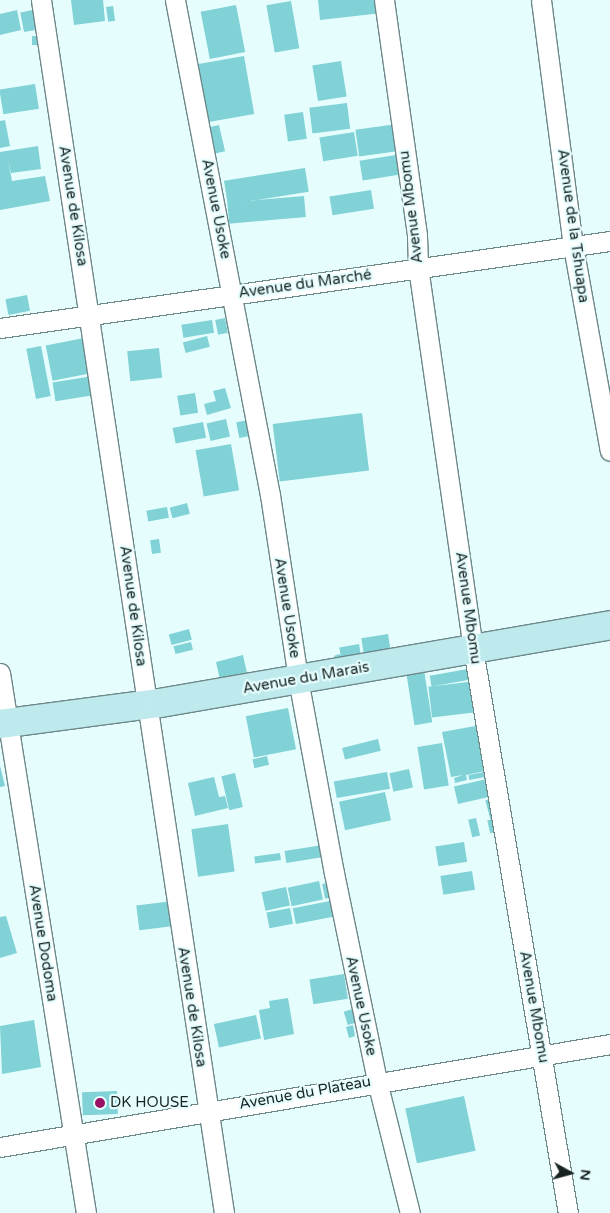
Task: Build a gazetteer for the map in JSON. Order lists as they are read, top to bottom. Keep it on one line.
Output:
{"streets":{"street":["Avenue de Kilosa","Avenue Mbomu","Avenue Usoke","Avenue de la Tshuapa","Avenue du Marché","Avenue du Marais","Avenue Dodoma","Avenue du Plateau"]},"crossings":[["Avenue de Kilosa","Avenue du Marché"],["Avenue de Kilosa","Avenue du Marais"],["Avenue de Kilosa","Avenue du Plateau"],["Avenue Mbomu","Avenue du Marché"],["Avenue Mbomu","Avenue du Marais"],["Avenue Mbomu","Avenue du Plateau"],["Avenue Usoke","Avenue du Marché"],["Avenue Usoke","Avenue du Marais"],["Avenue Usoke","Avenue du Plateau"],["Avenue de la Tshuapa","Avenue du Marché"],["Avenue du Marais","Avenue Dodoma"],["Avenue Dodoma","Avenue du Plateau"]],"places":["DK HOUSE"],"north":"right"}
